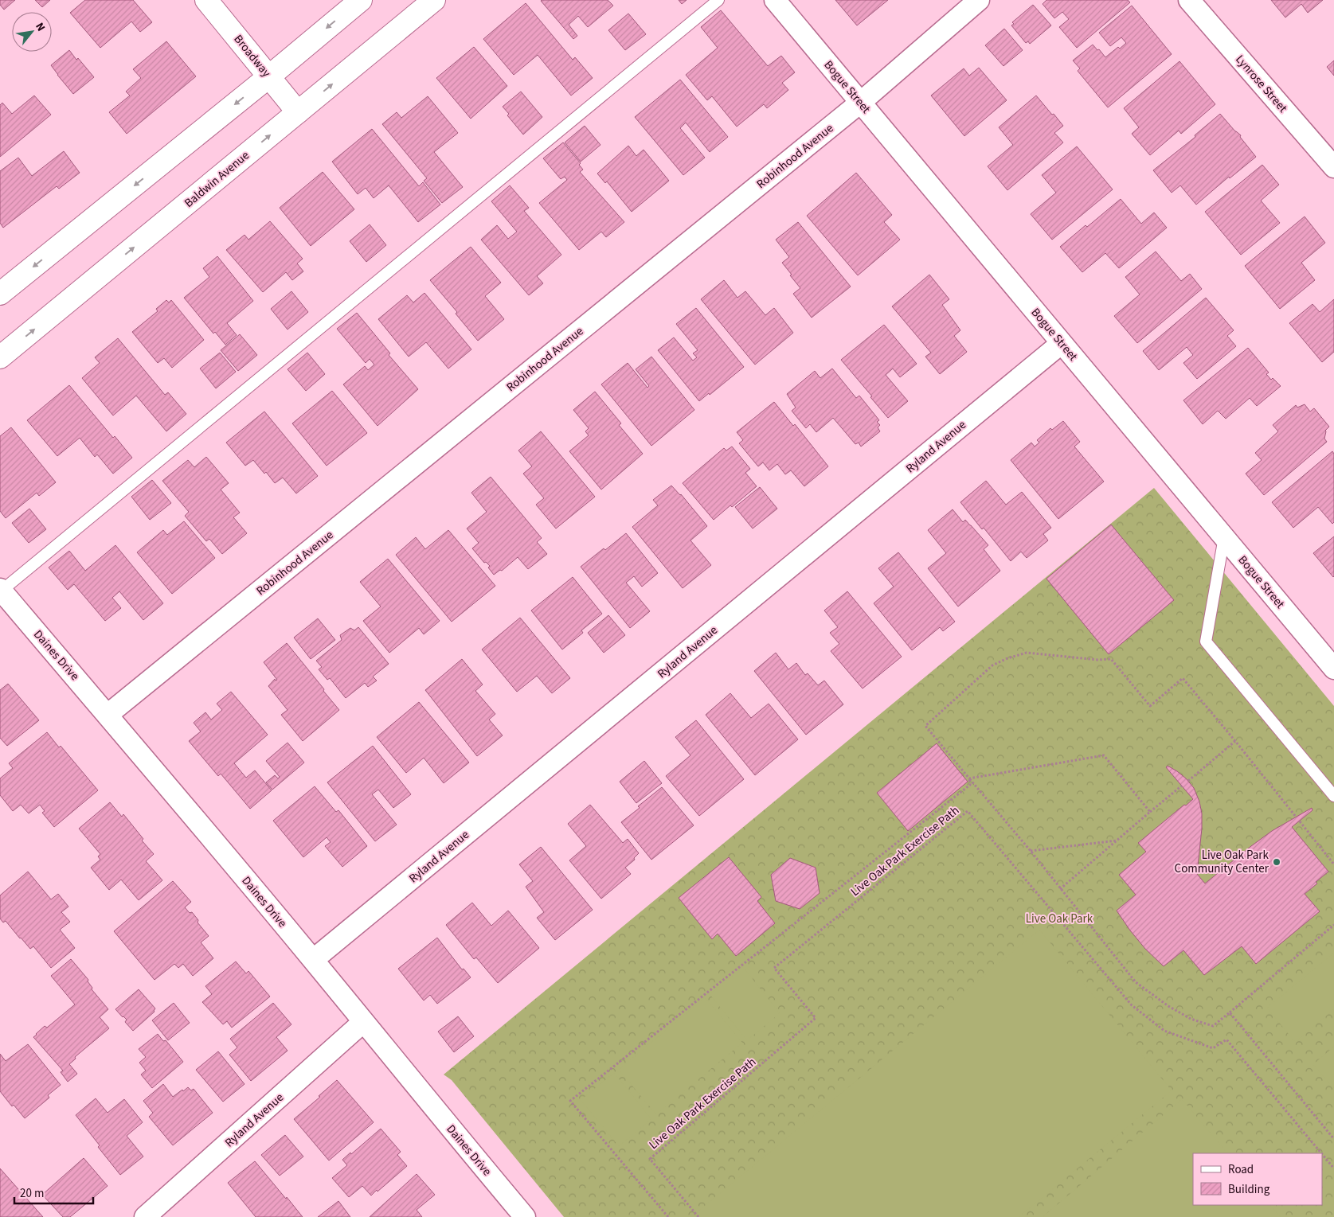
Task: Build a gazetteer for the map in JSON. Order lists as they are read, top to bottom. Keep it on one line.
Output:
{"streets":{"main road":["Broadway","Baldwin Avenue"],"street":["Lynrose Street","Bogue Street","Robinhood Avenue","Ryland Avenue","Daines Drive"],"path":["Live Oak Park Exercise Path"]},"crossings":[["Broadway","Baldwin Avenue"],["Bogue Street","Robinhood Avenue"],["Bogue Street","Ryland Avenue"],["Robinhood Avenue","Daines Drive"],["Ryland Avenue","Daines Drive"]],"parks":["Live Oak Park"],"places":["Live Oak Park Community Center"],"legend":["Road","Building"],"scale_bar":"20 m","north":"top right"}
